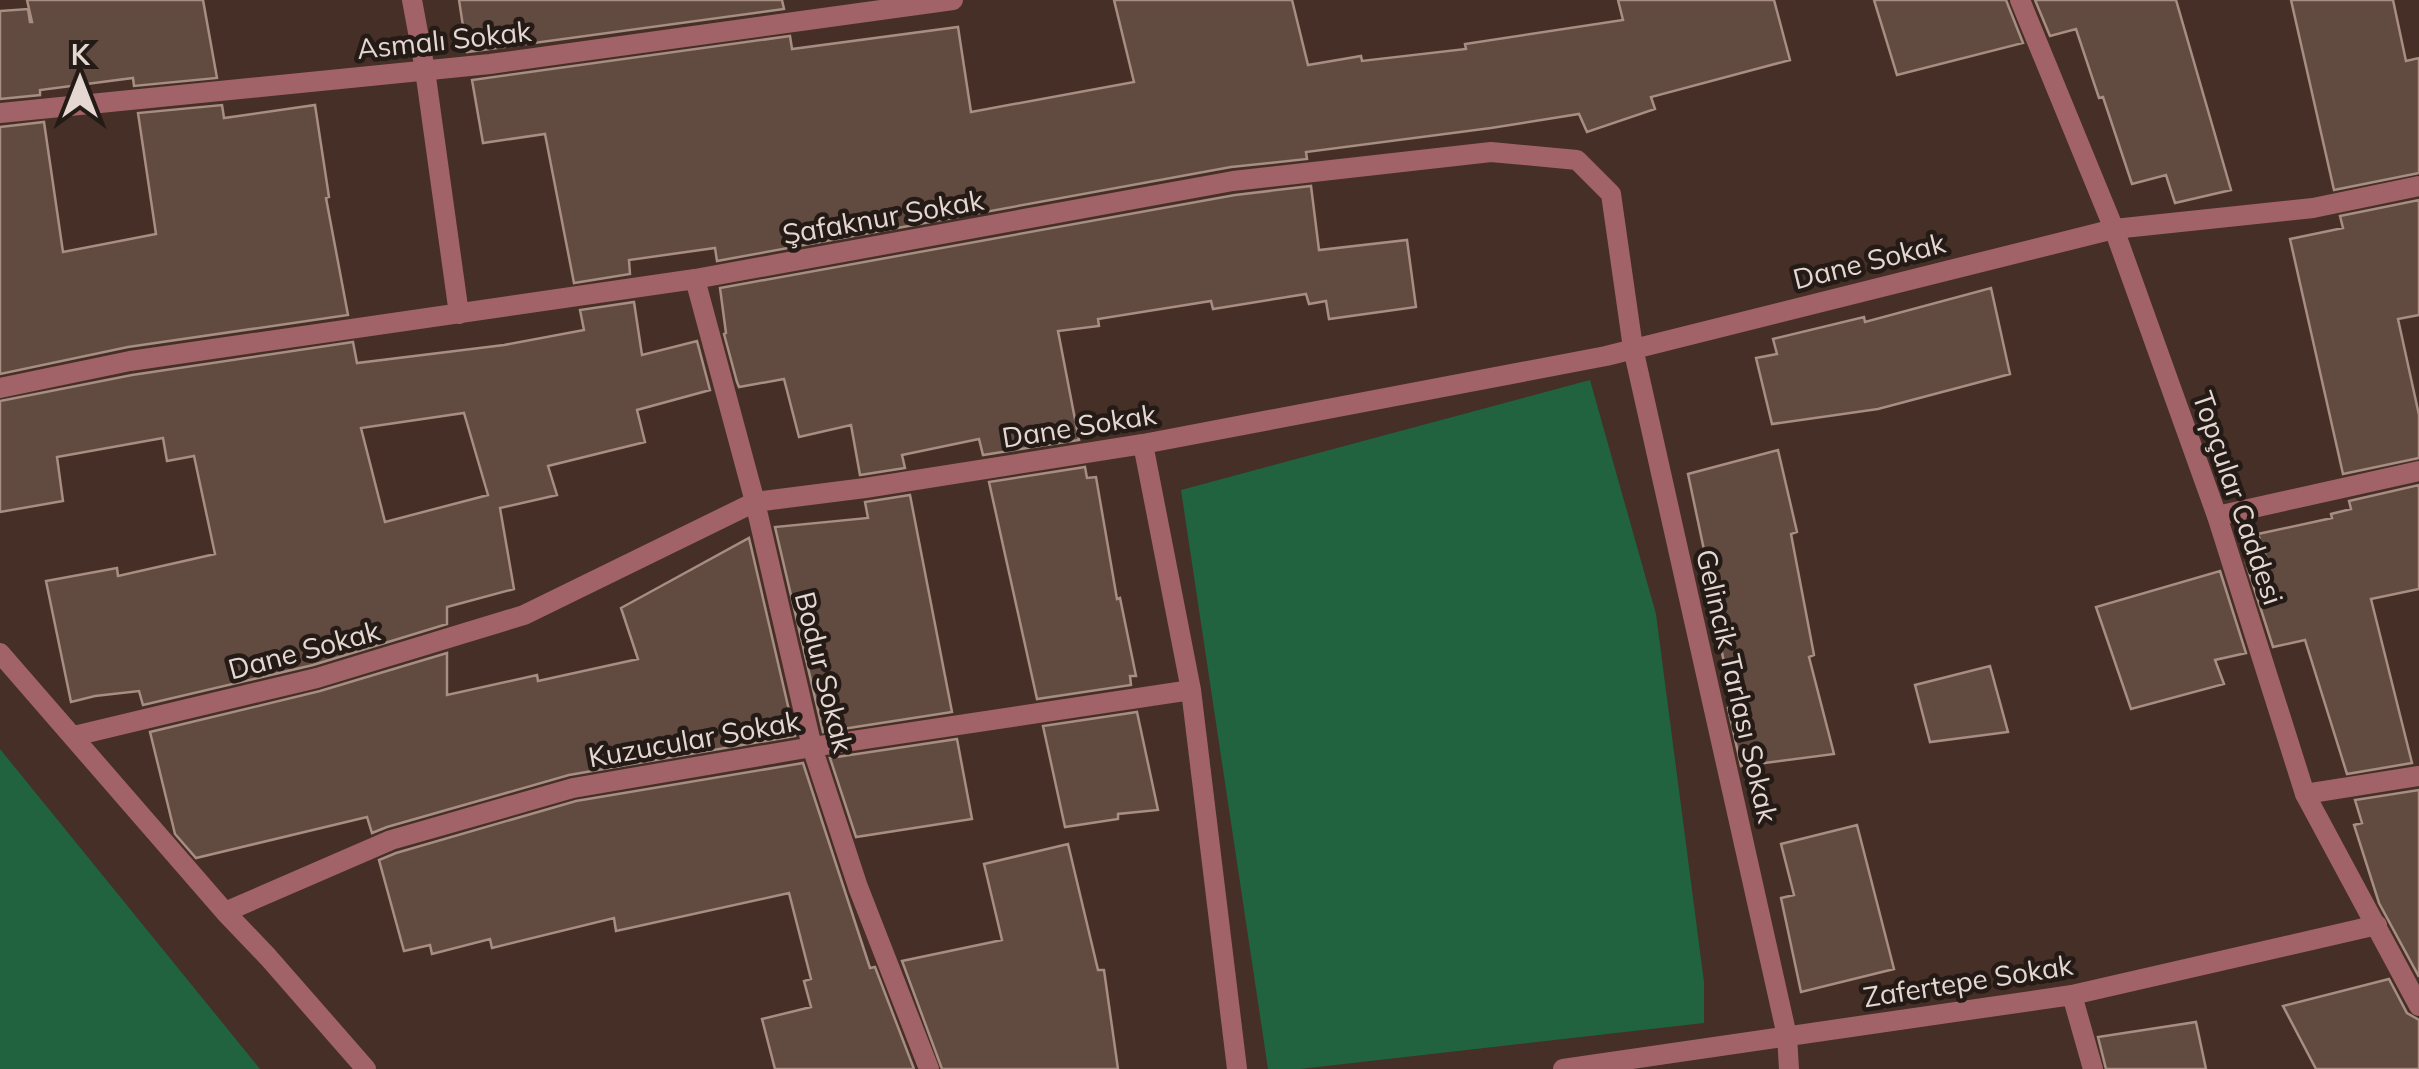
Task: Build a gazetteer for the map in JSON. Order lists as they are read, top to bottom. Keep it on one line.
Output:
{"streets":{"street":["Asmalı Sokak","Şafaknur Sokak","Dane Sokak","Topçular Caddesi","Bodur Sokak","Gelincik Tarlası Sokak","Kuzucular Sokak","Zafertepe Sokak"]},"crossings":[["Şafaknur Sokak","Dane Sokak"],["Şafaknur Sokak","Bodur Sokak"],["Şafaknur Sokak","Gelincik Tarlası Sokak"],["Dane Sokak","Topçular Caddesi"],["Dane Sokak","Bodur Sokak"],["Dane Sokak","Gelincik Tarlası Sokak"],["Topçular Caddesi","Zafertepe Sokak"],["Bodur Sokak","Kuzucular Sokak"],["Gelincik Tarlası Sokak","Zafertepe Sokak"]],"north":"top"}
